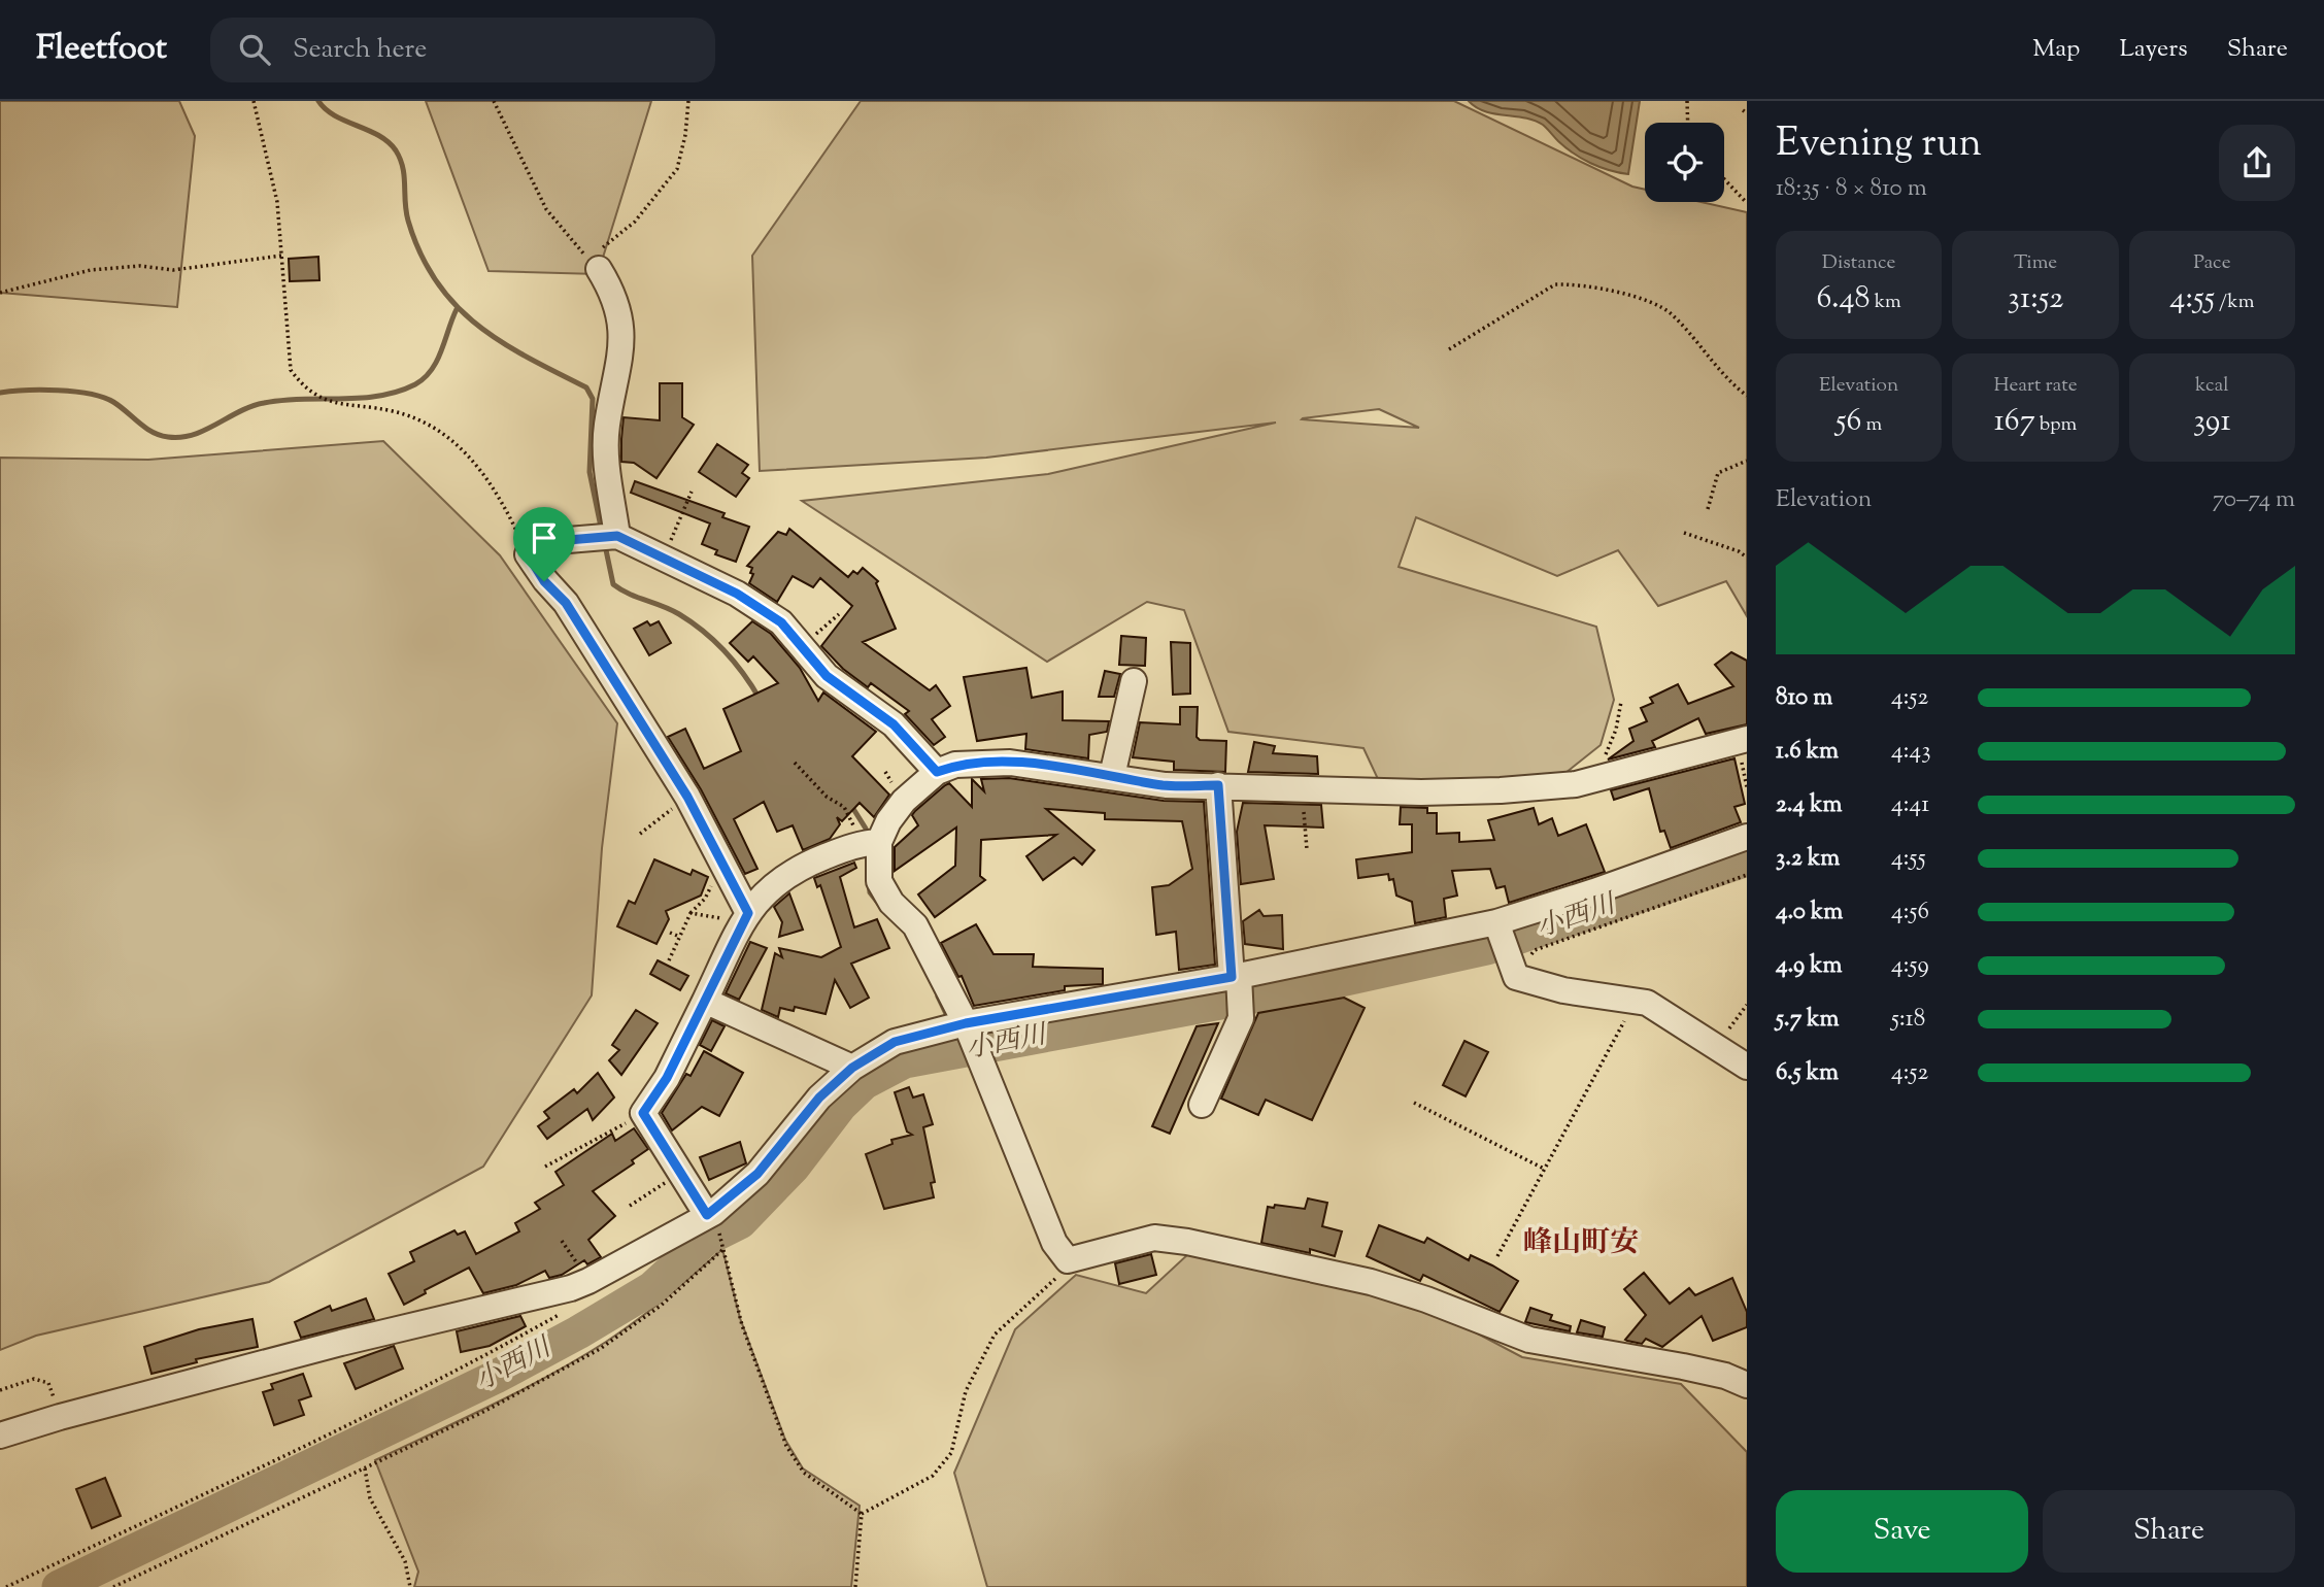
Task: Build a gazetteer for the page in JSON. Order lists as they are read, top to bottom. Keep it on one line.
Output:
{"districts":["峰山町安"],"water":["小西川"],"page":{"header":"Fleetfoot","search":"Search here","nav":["Map","Layers","Share"],"heading":["Evening run","18:35 · 8 × 810 m"],"stats":[["Distance","6.48 km"],["Time","31:52"],["Pace","4:55 /km"],["Elevation","56 m"],["Heart rate","167 bpm"],["kcal","391"]],"chart":["Elevation","70–74 m"],"list":[{"name":"810 m","note":"4:52"},{"name":"1.6 km","note":"4:43"},{"name":"2.4 km","note":"4:41"},{"name":"3.2 km","note":"4:55"},{"name":"4.0 km","note":"4:56"},{"name":"4.9 km","note":"4:59"},{"name":"5.7 km","note":"5:18"},{"name":"6.5 km","note":"4:52"}],"buttons":["Save","Share"]}}
